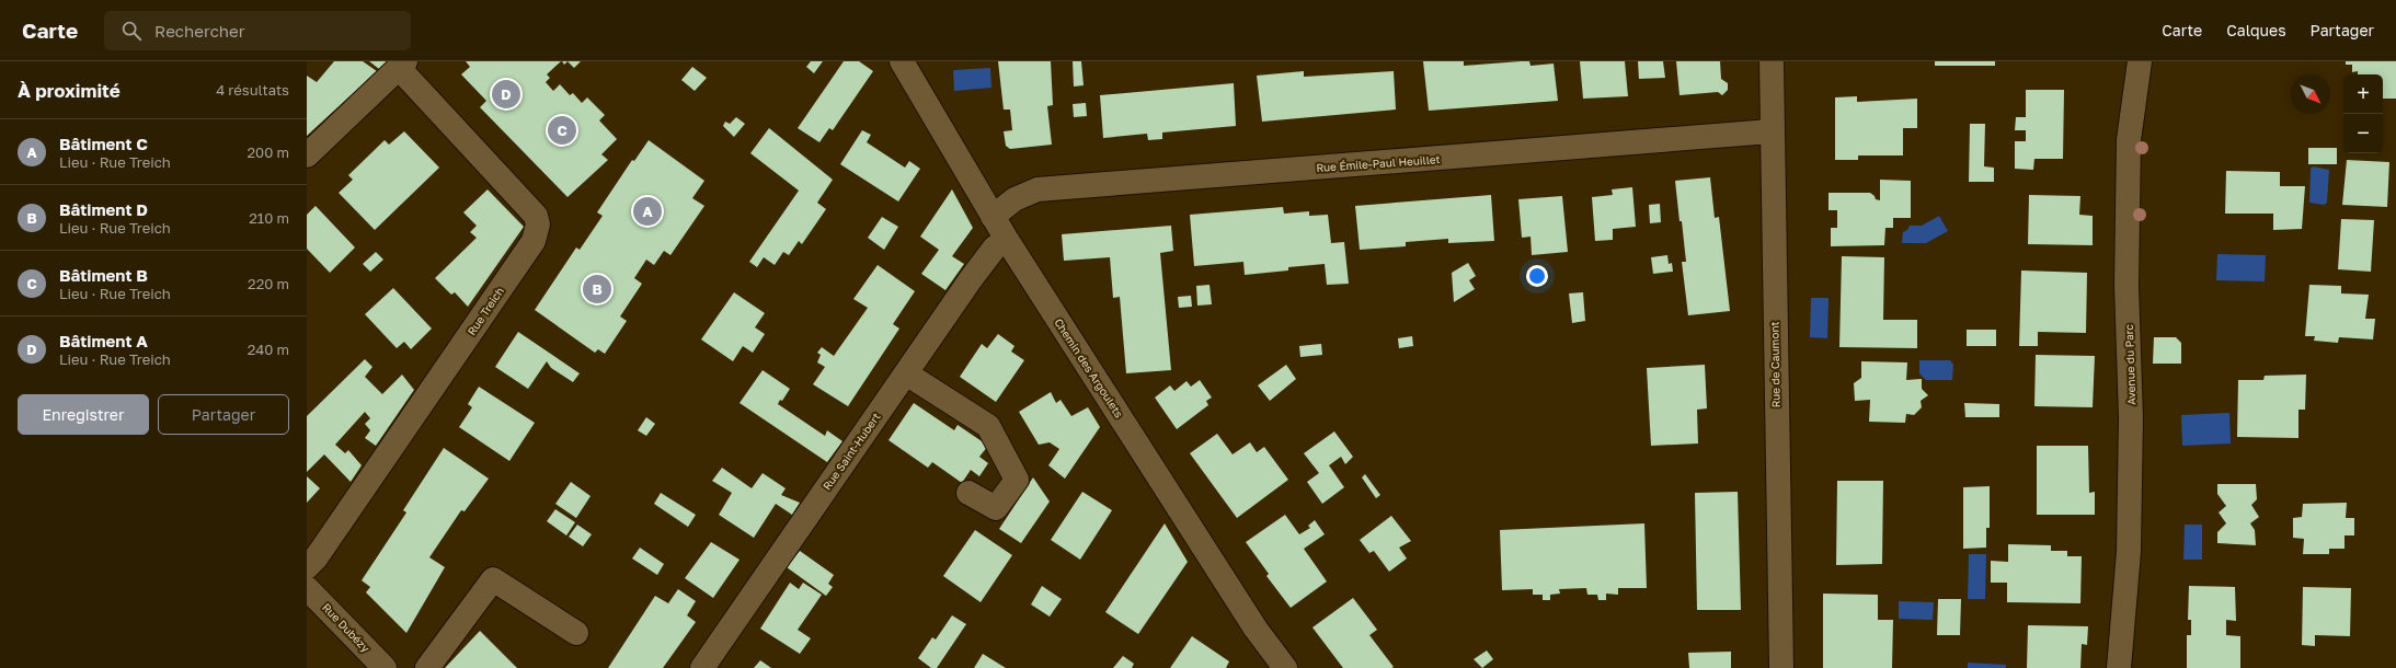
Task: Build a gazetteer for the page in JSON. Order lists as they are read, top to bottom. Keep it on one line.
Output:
{"streets":{"street":["Rue Émile-Paul Heuillet","Rue Treich","Rue de Caumont","Avenue du Parc","Chemin des Argoulets","Rue Saint-Hubert","Rue Dubézy"]},"crossings":[["Rue Émile-Paul Heuillet","Rue de Caumont"],["Rue Émile-Paul Heuillet","Chemin des Argoulets"],["Chemin des Argoulets","Rue Saint-Hubert"]],"north":"bottom right","page":{"header":"Carte","search":"Rechercher","nav":["Carte","Calques","Partager"],"heading":["À proximité","4 résultats"],"map_buttons":["+","−"],"pins":["D","C","A","B"],"list":[{"mark":"A","name":"Bâtiment C","note":"Lieu · Rue Treich","value":"200 m"},{"mark":"B","name":"Bâtiment D","note":"Lieu · Rue Treich","value":"210 m"},{"mark":"C","name":"Bâtiment B","note":"Lieu · Rue Treich","value":"220 m"},{"mark":"D","name":"Bâtiment A","note":"Lieu · Rue Treich","value":"240 m"}],"buttons":["Enregistrer","Partager"]}}
